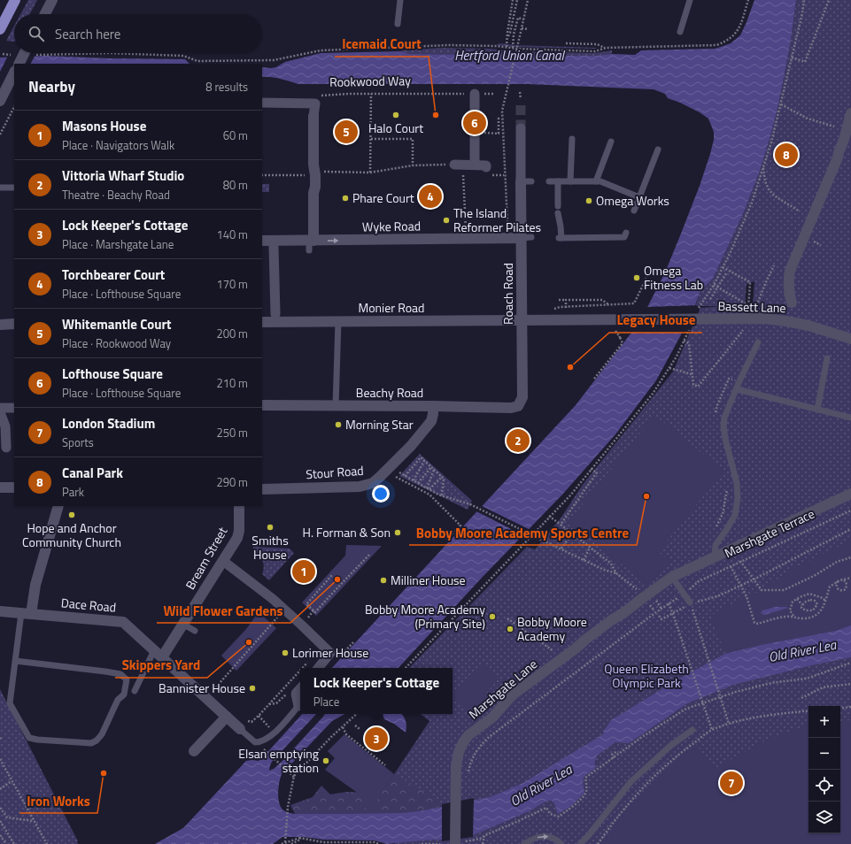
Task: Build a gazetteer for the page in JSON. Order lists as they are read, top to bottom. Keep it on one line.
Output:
{"streets":{"street":["Wyke Road","Roach Road","Bassett Lane","Monier Road","Beachy Road","Stour Road","Marshgate Terrace","Bream Street","Dace Road","Marshgate Lane"],"path":["Rookwood Way"]},"crossings":[["Wyke Road","Roach Road"],["Roach Road","Bassett Lane"],["Roach Road","Monier Road"],["Roach Road","Beachy Road"],["Bassett Lane","Monier Road"],["Beachy Road","Stour Road"],["Marshgate Terrace","Marshgate Lane"],["Bream Street","Dace Road"]],"one_way":["Wyke Road"],"water":["Hertford Union Canal","Old River Lea"],"parks":["Queen Elizabeth Olympic Park"],"places":["Halo Court","Icemaid Court","Phare Court","Omega Works","The Island Reformer Pilates","Omega Fitness Lab","Legacy House","Morning Star","Bobby Moore Academy Sports Centre","Hope and Anchor Community Church","Smiths House","H. Forman & Son","Wild Flower Gardens","Milliner House","Bobby Moore Academy (Primary Site)","Bobby Moore Academy","Skippers Yard","Lorimer House","Bannister House","Elsan emptying station","Iron Works"],"page":{"search":"Search here","heading":["Nearby","8 results"],"pins":["6","5","8","4","2","1","3","7"],"list":[{"mark":"1","name":"Masons House","note":"Place · Navigators Walk","value":"60 m"},{"mark":"2","name":"Vittoria Wharf Studio","note":"Theatre · Beachy Road","value":"80 m"},{"mark":"3","name":"Lock Keeper's Cottage","note":"Place · Marshgate Lane","value":"140 m"},{"mark":"4","name":"Torchbearer Court","note":"Place · Lofthouse Square","value":"170 m"},{"mark":"5","name":"Whitemantle Court","note":"Place · Rookwood Way","value":"200 m"},{"mark":"6","name":"Lofthouse Square","note":"Place · Lofthouse Square","value":"210 m"},{"mark":"7","name":"London Stadium","note":"Sports","value":"250 m"},{"mark":"8","name":"Canal Park","note":"Park","value":"290 m"}],"popup":["Lock Keeper's Cottage","Place"],"map_buttons":["+","−"]}}
